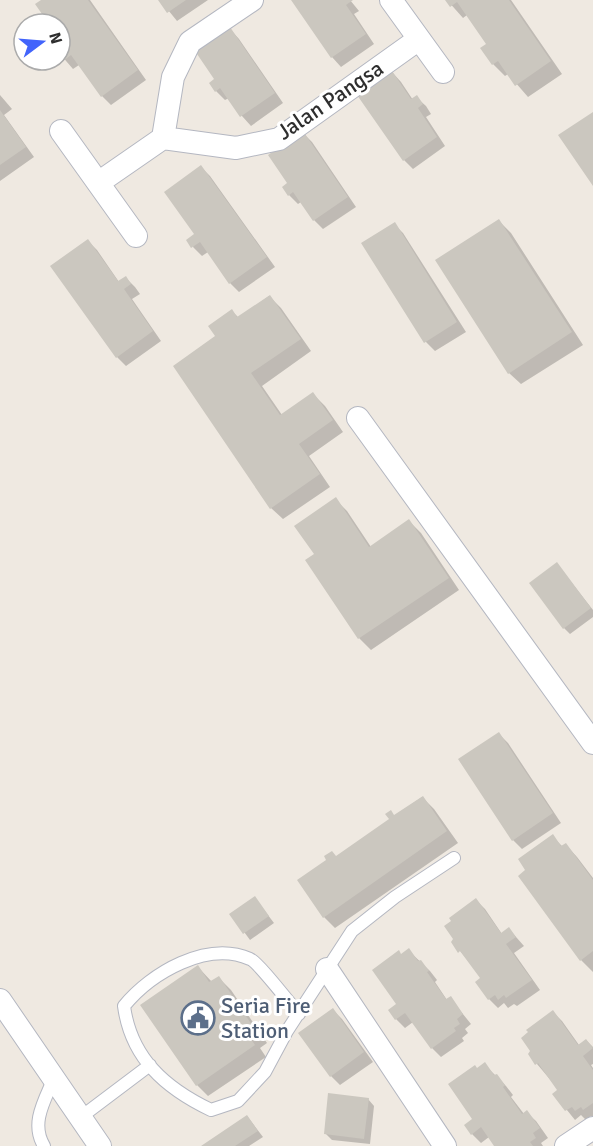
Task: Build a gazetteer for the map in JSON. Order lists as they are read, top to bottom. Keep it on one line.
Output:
{"streets":{"street":["Jalan Pangsa"]},"places":{"public building":["Seria Fire Station"]},"north":"right"}
